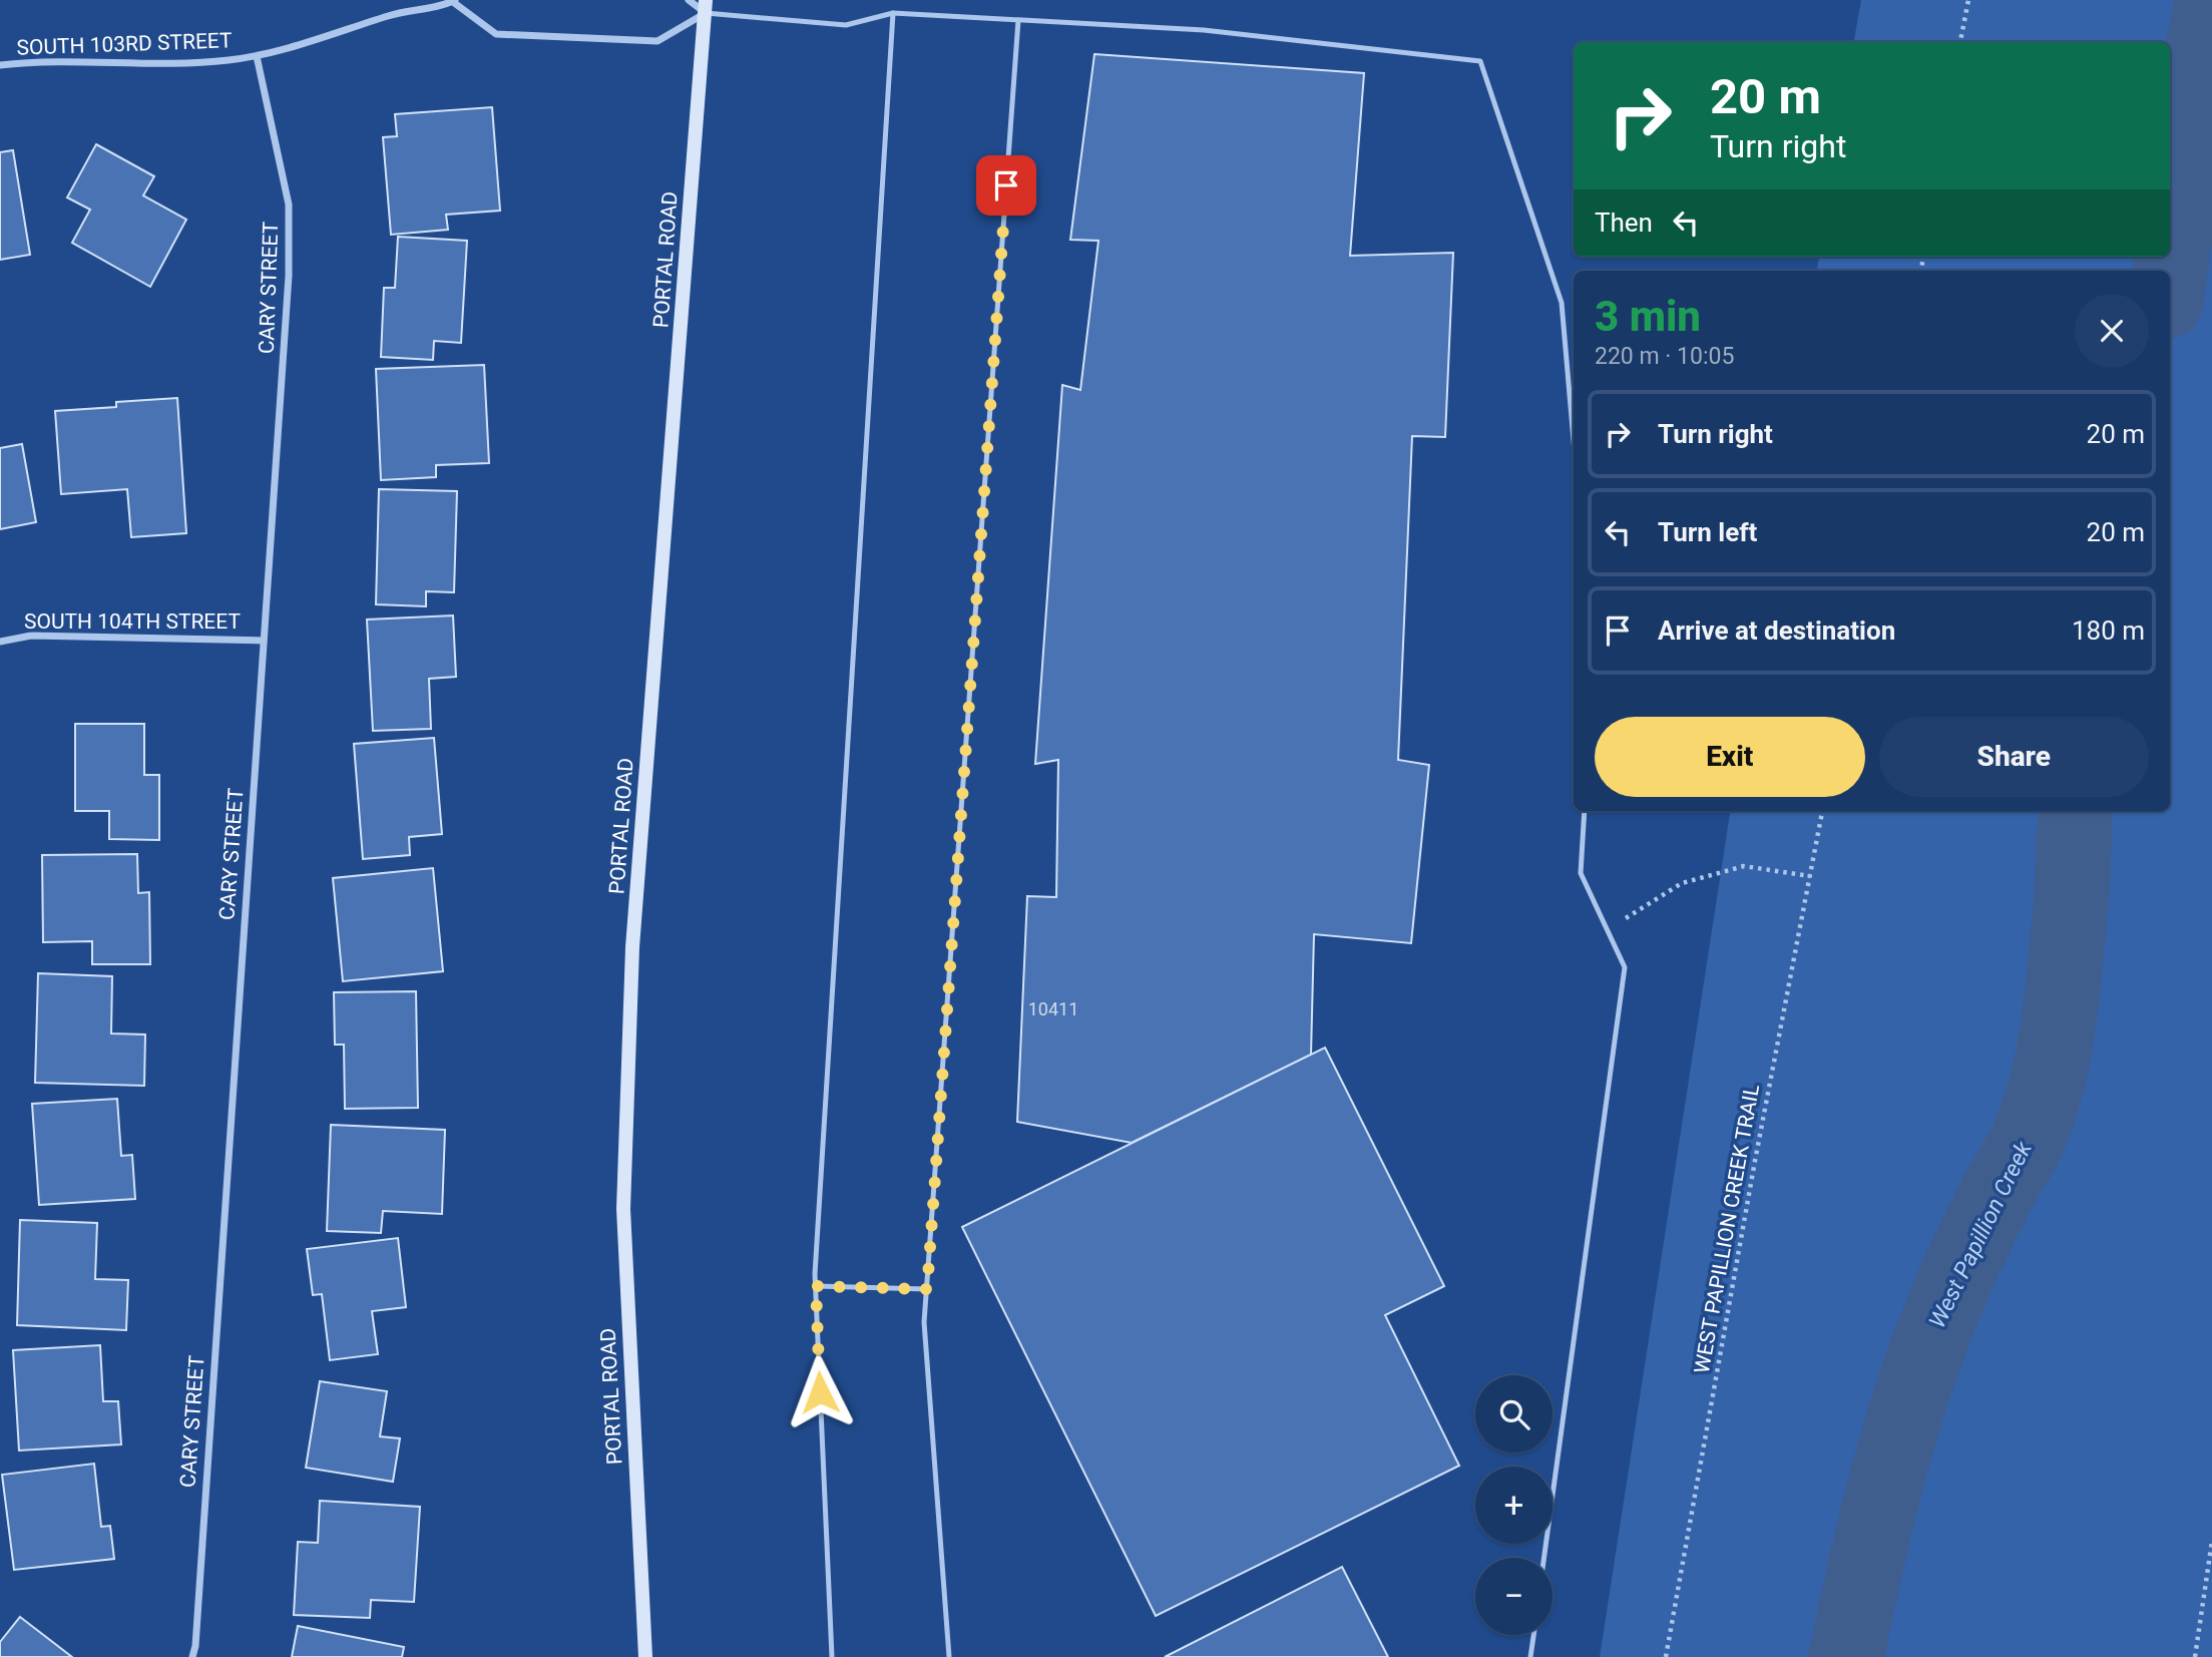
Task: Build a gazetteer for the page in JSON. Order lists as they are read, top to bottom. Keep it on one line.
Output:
{"streets":{"main road":["PORTAL ROAD"],"street":["SOUTH 103RD STREET","CARY STREET","SOUTH 104TH STREET"],"path":["WEST PAPILLION CREEK TRAIL"]},"crossings":[["SOUTH 103RD STREET","PORTAL ROAD"],["SOUTH 103RD STREET","CARY STREET"],["CARY STREET","SOUTH 104TH STREET"]],"water":["West Papillion Creek"],"house_numbers":["10411"],"page":{"turn":["20 m","Turn right"],"then":"Then","heading":["3 min","220 m · 10:05"],"list":[{"name":"Turn right","value":"20 m"},{"name":"Turn left","value":"20 m"},{"name":"Arrive at destination","value":"180 m"}],"buttons":["Exit","Share"],"map_buttons":["+","−"]}}
